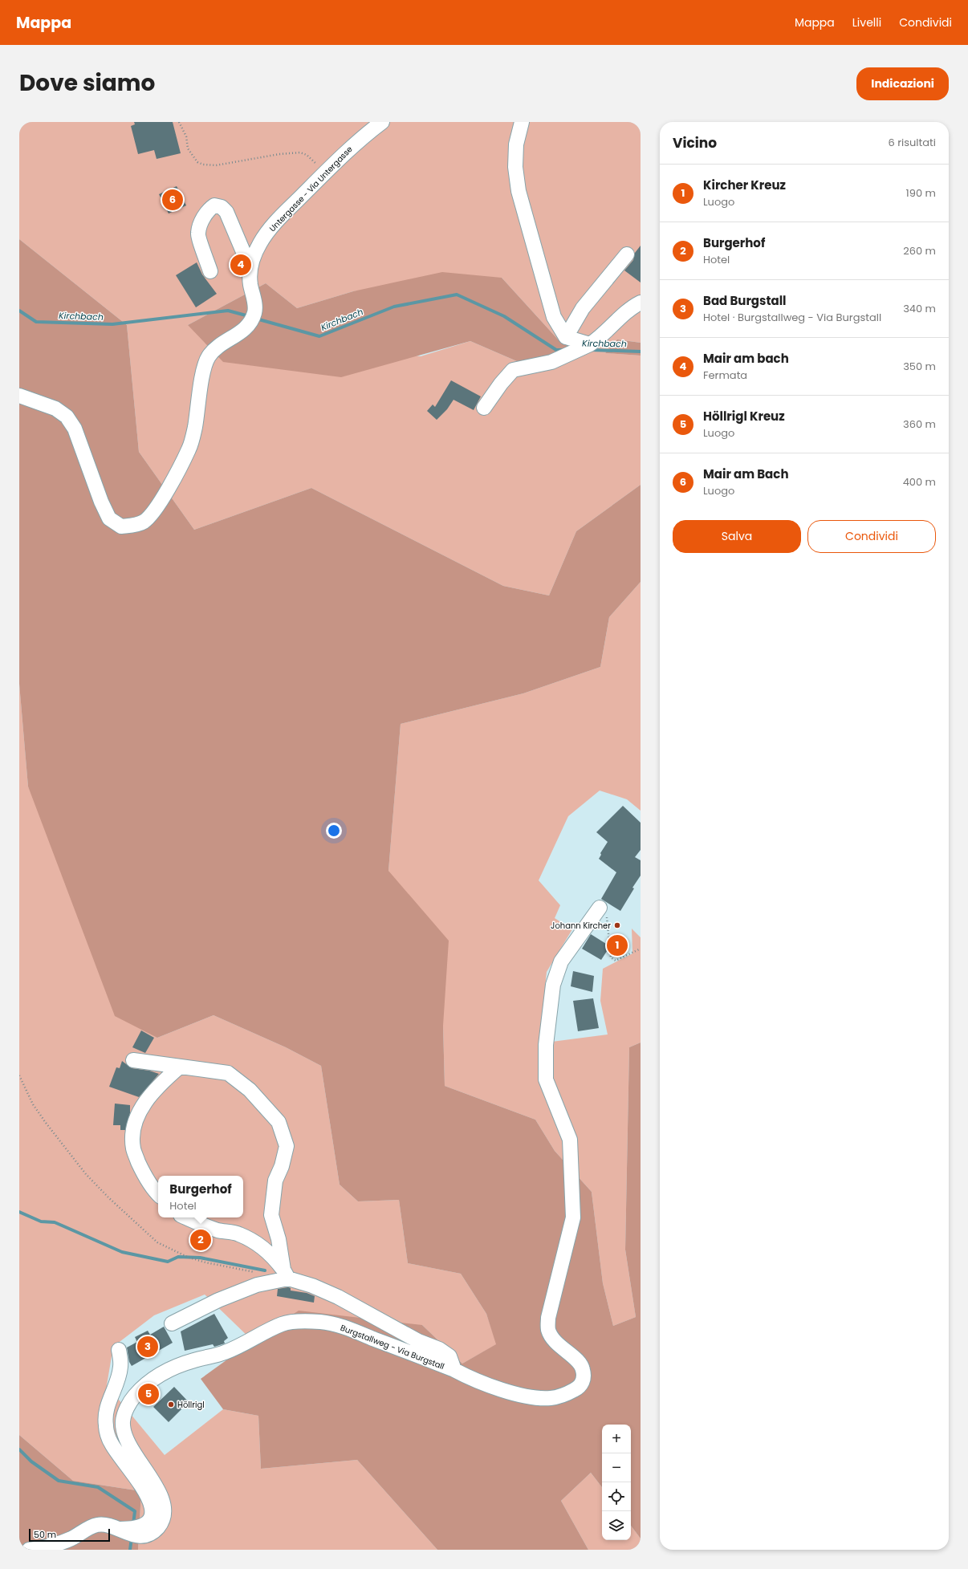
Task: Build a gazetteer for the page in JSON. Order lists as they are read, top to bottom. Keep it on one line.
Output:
{"streets":{"street":["Untergasse - Via Untergasse","Burgstallweg - Via Burgstall"]},"water":["Kirchbach"],"places":["Johann Kircher","Höllrigl"],"scale_bar":"50 m","page":{"header":"Mappa","nav":["Mappa","Livelli","Condividi"],"title":"Dove siamo","buttons":["Indicazioni",["Salva","Condividi"]],"heading":["Vicino","6 risultati"],"list":[{"mark":"1","name":"Kircher Kreuz","note":"Luogo","value":"190 m"},{"mark":"2","name":"Burgerhof","note":"Hotel","value":"260 m"},{"mark":"3","name":"Bad Burgstall","note":"Hotel · Burgstallweg - Via Burgstall","value":"340 m"},{"mark":"4","name":"Mair am bach","note":"Fermata","value":"350 m"},{"mark":"5","name":"Höllrigl Kreuz","note":"Luogo","value":"360 m"},{"mark":"6","name":"Mair am Bach","note":"Luogo","value":"400 m"}],"pins":["6","4","1","2","3","5"],"popup":["Burgerhof","Hotel"],"map_buttons":["+","−"],"scale":"50 m"}}
